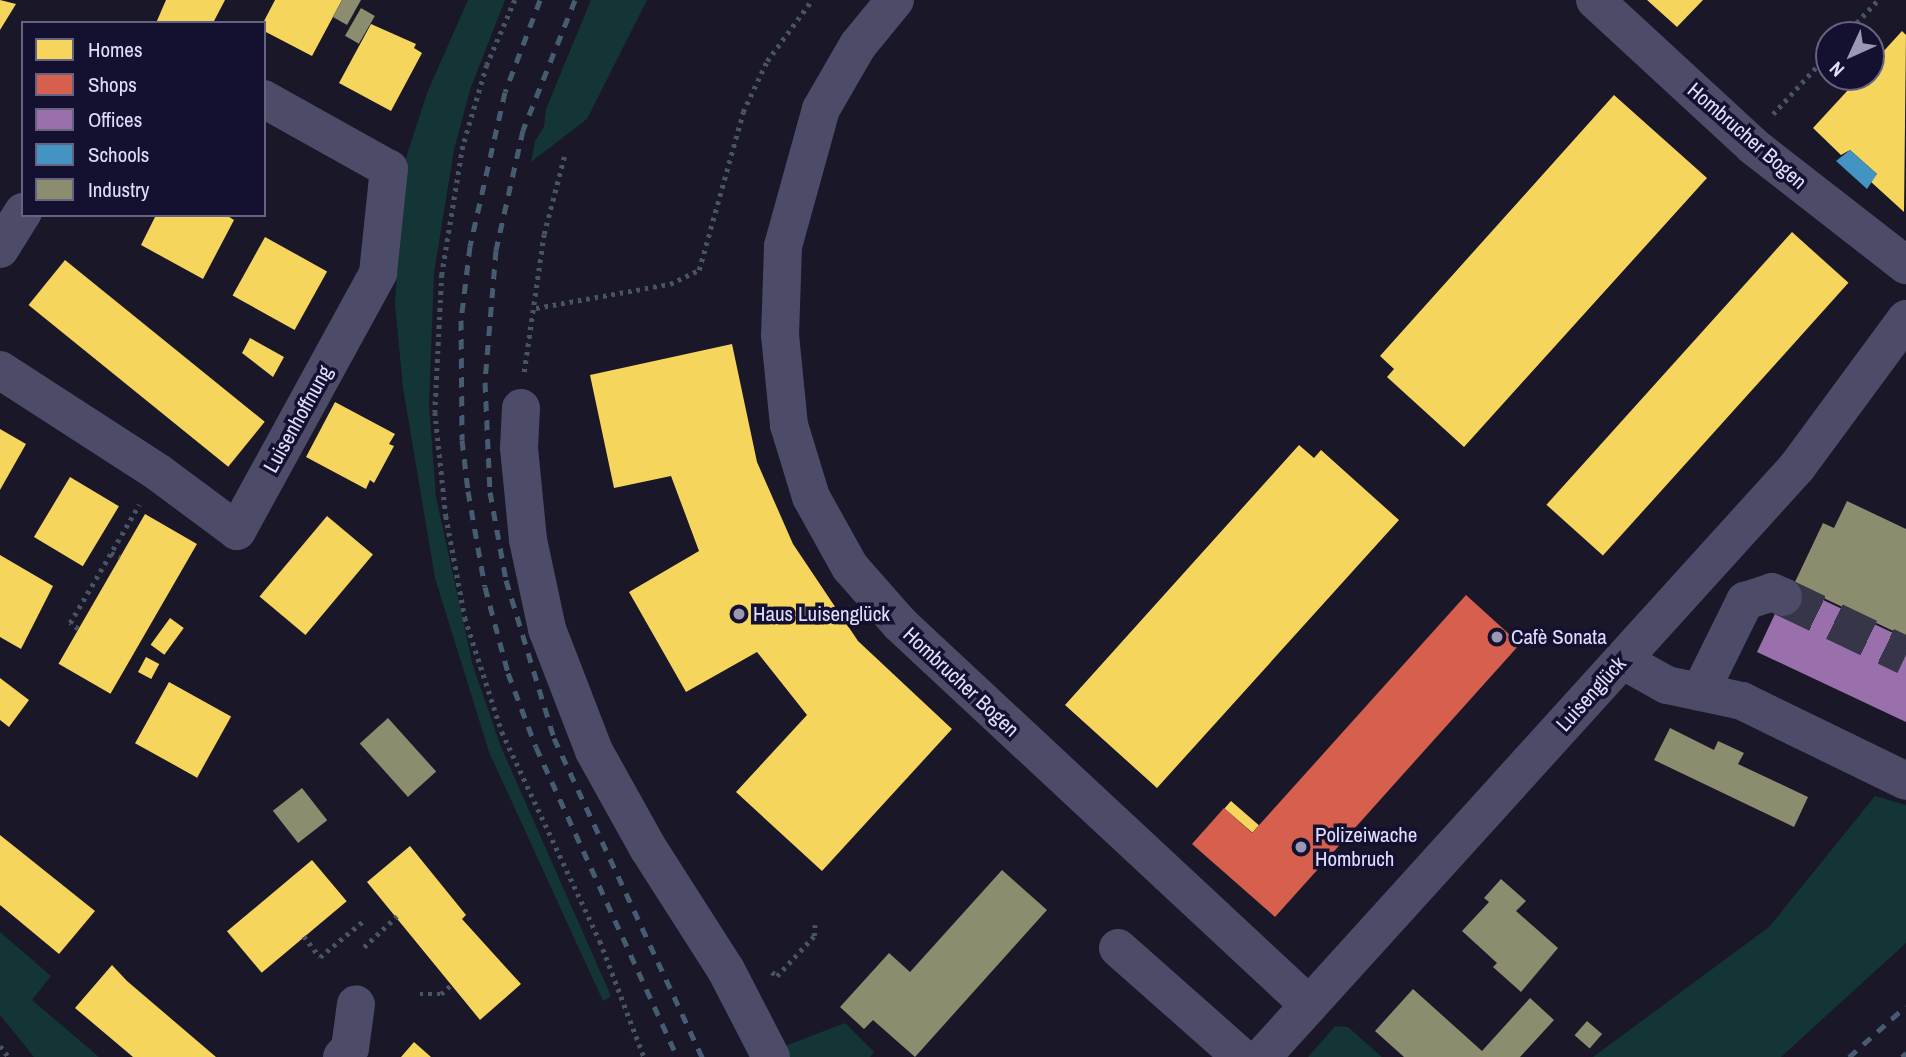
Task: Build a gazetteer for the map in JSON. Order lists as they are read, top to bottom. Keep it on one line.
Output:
{"streets":{"street":["Hombrucher Bogen","Luisenhoffnung","Luisenglück"]},"crossings":[["Hombrucher Bogen","Luisenglück"]],"places":["Haus Luisenglück","Cafè Sonata","Polizeiwache Hombruch"],"legend":["Homes","Shops","Offices","Schools","Industry"],"north":"bottom left"}
